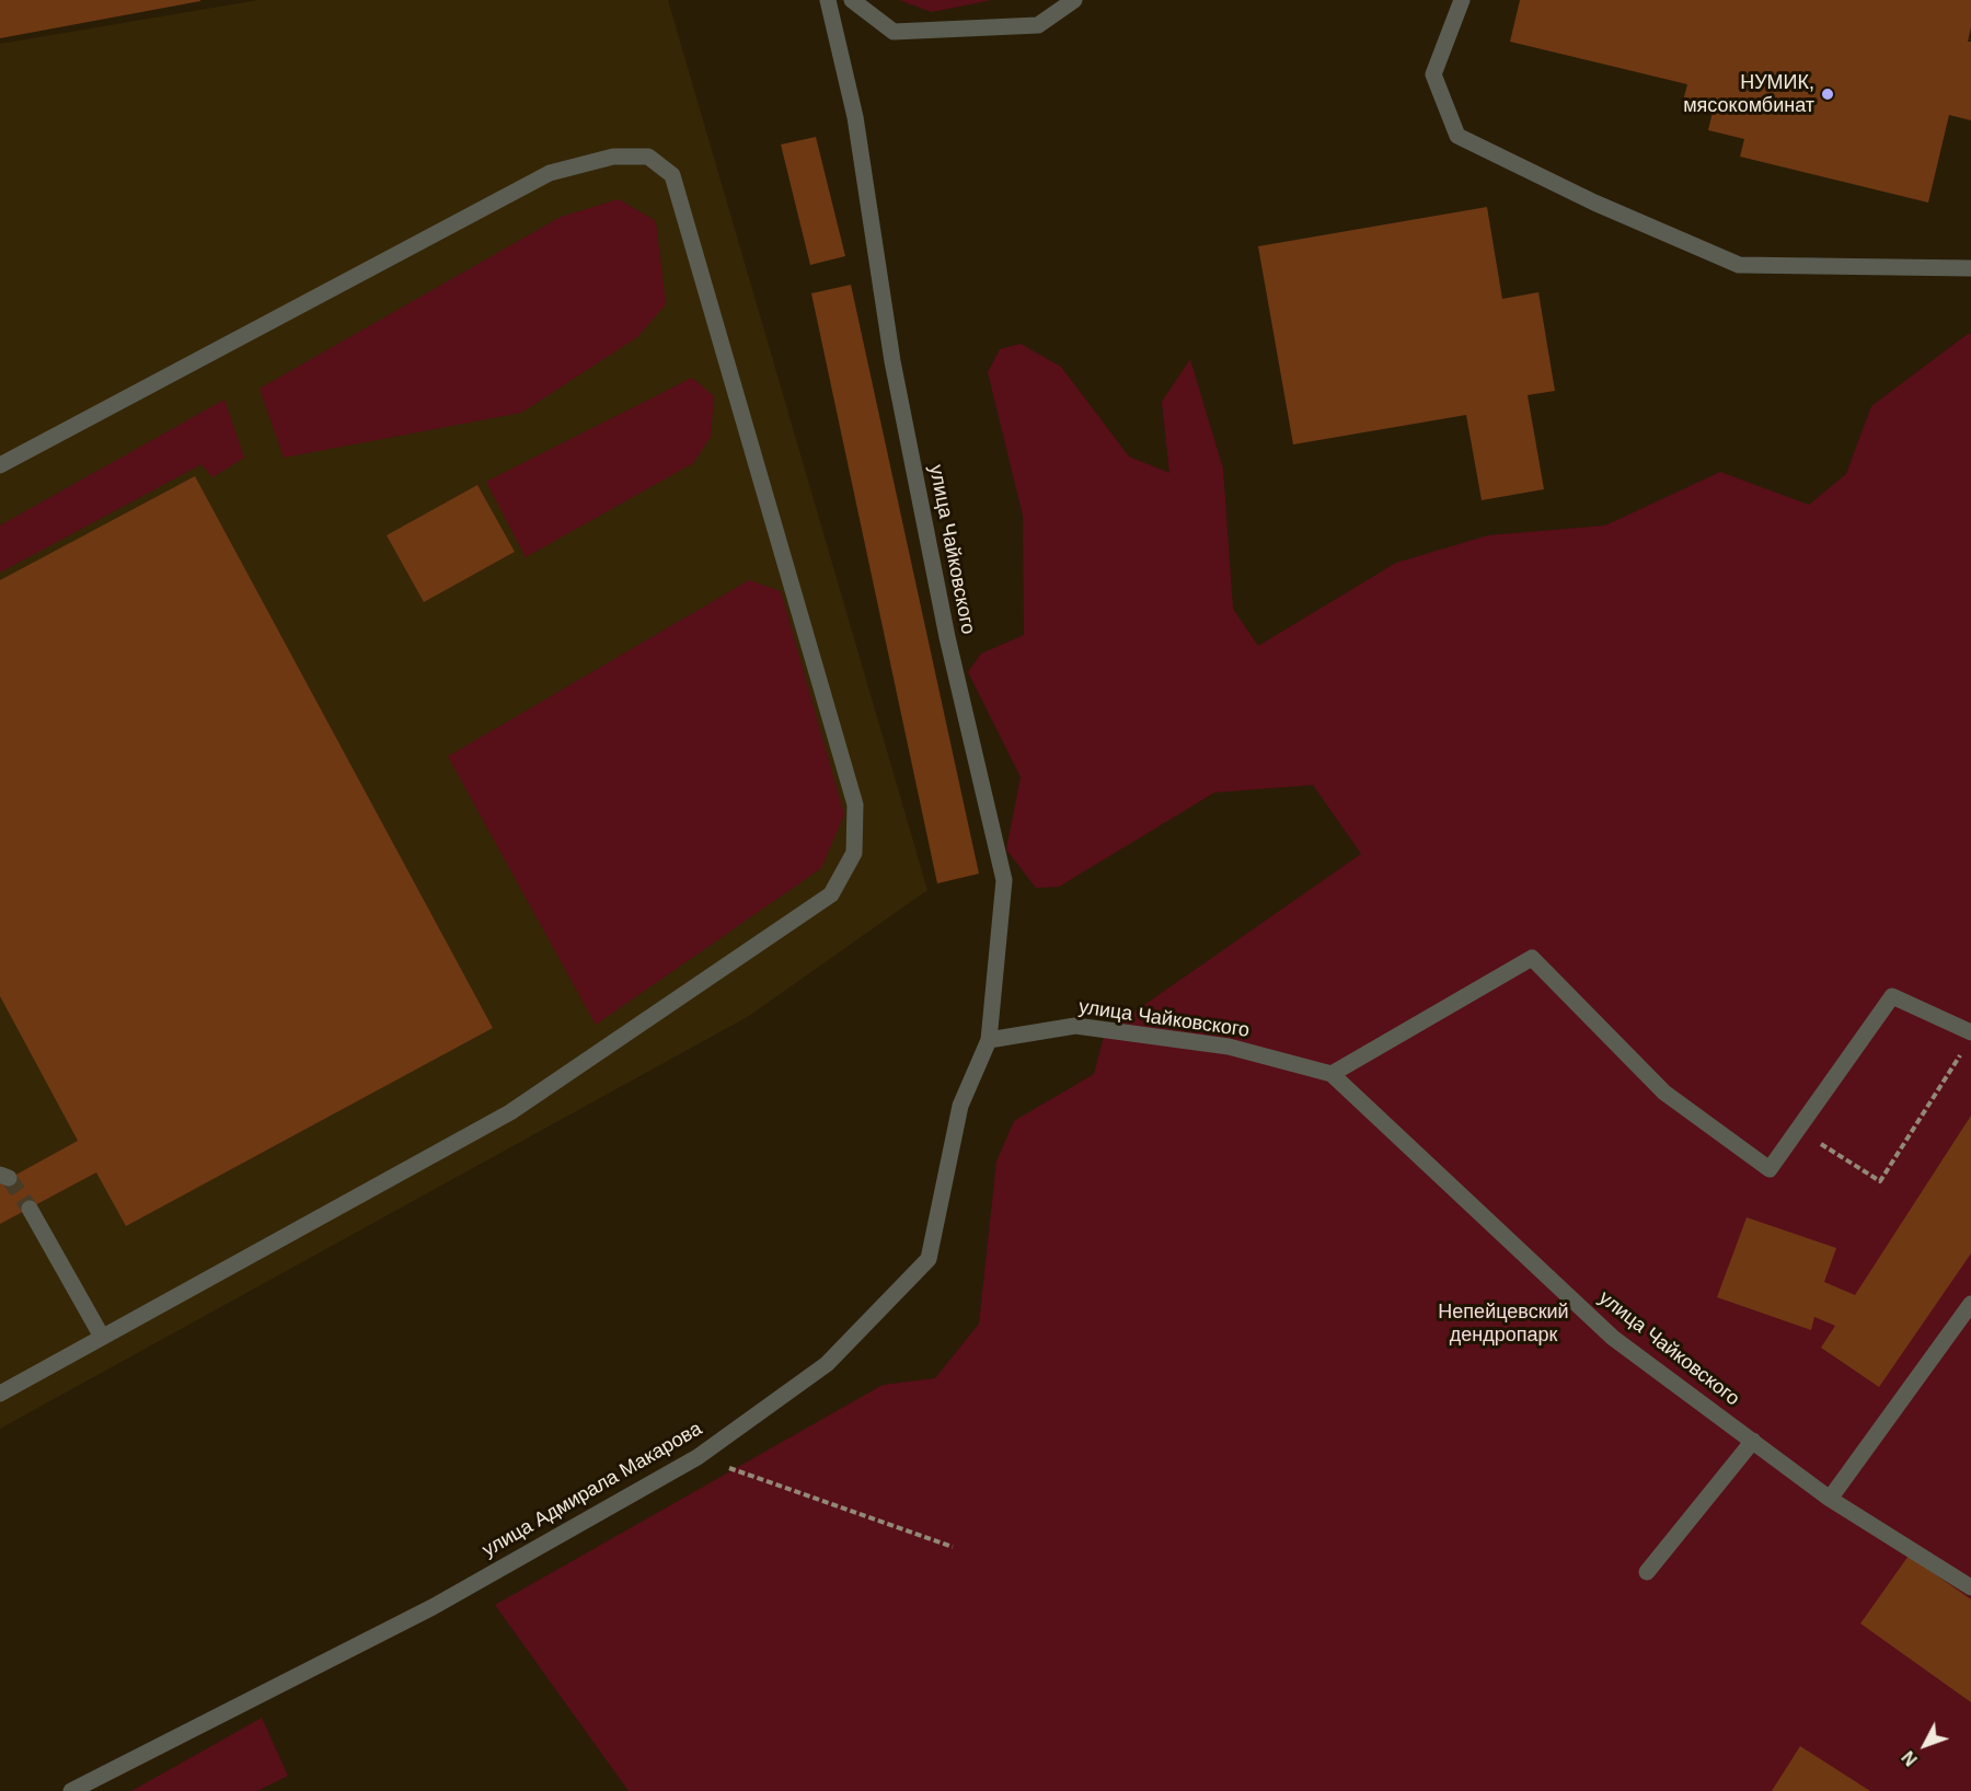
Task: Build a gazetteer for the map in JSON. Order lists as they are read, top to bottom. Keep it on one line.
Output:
{"streets":{"street":["улица Чайковского","улица Адмирала Макарова"]},"crossings":[["улица Чайковского","улица Адмирала Макарова"]],"parks":["Непейцевский дендропарк"],"places":["НУМИК, мясокомбинат"],"north":"bottom left"}
